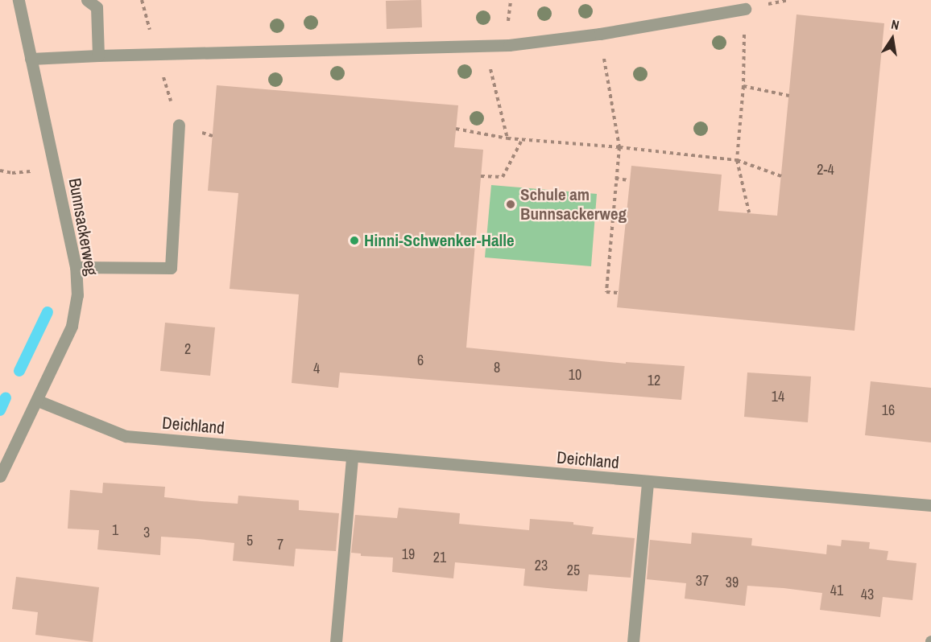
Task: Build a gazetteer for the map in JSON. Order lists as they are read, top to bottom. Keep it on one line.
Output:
{"streets":{"street":["Bunnsackerweg","Deichland"]},"crossings":[["Bunnsackerweg","Deichland"]],"places":["Schule am Bunnsackerweg","Hinni-Schwenker-Halle"],"house_numbers":["2-4","2","6","8","4","10","12","14","16","1","3","5","7","19","21","23","25","37","39","41","43"],"north":"top"}
